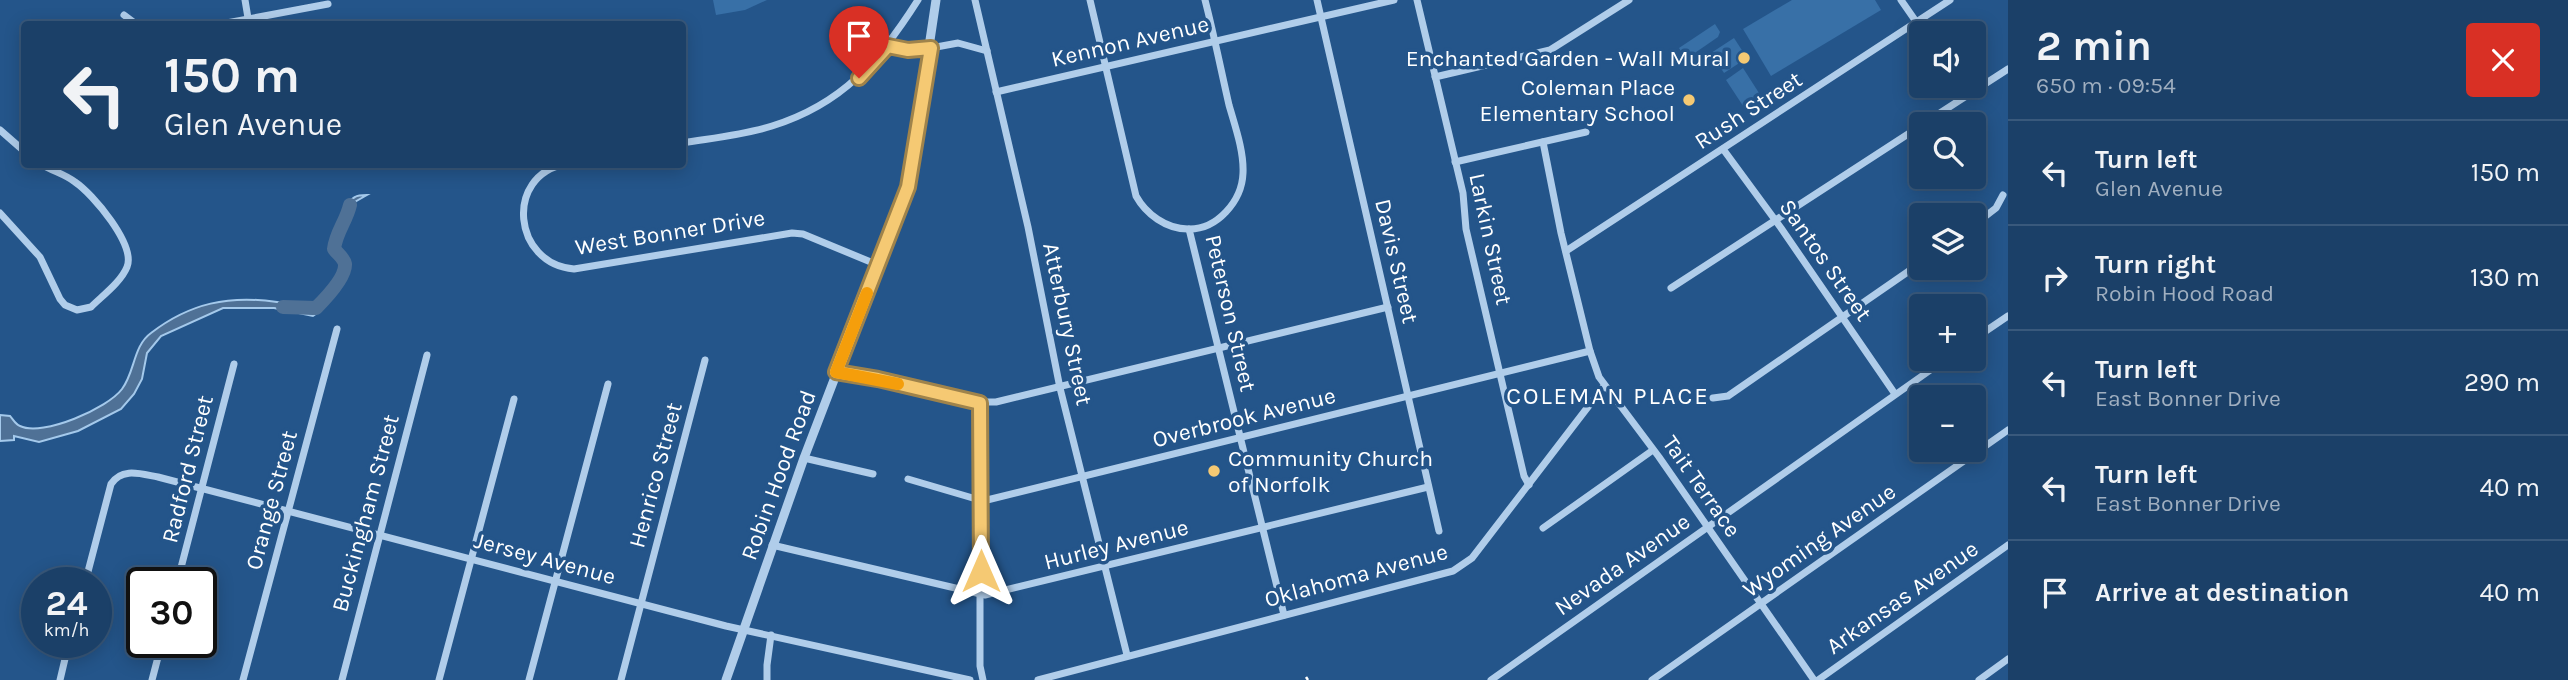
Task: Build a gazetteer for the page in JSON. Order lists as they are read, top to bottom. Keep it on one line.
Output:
{"streets":{"street":["Kennon Avenue","Rush Street","West Bonner Drive","Larkin Street","Santos Street","Davis Street","Peterson Street","Atterbury Street","Overbrook Avenue","Radford Street","Henrico Street","Robin Hood Road","Tait Terrace","Orange Street","Buckingham Street","Wyoming Avenue","Hurley Avenue","Jersey Avenue","Nevada Avenue","Oklahoma Avenue","Arkansas Avenue"]},"crossings":[["Kennon Avenue","Davis Street"],["Kennon Avenue","Peterson Street"],["Kennon Avenue","Atterbury Street"],["Rush Street","Santos Street"],["Rush Street","Tait Terrace"],["West Bonner Drive","Robin Hood Road"],["Larkin Street","Overbrook Avenue"],["Larkin Street","Oklahoma Avenue"],["Santos Street","Nevada Avenue"],["Davis Street","Overbrook Avenue"],["Davis Street","Hurley Avenue"],["Peterson Street","Overbrook Avenue"],["Peterson Street","Hurley Avenue"],["Peterson Street","Oklahoma Avenue"],["Atterbury Street","Overbrook Avenue"],["Atterbury Street","Hurley Avenue"],["Atterbury Street","Oklahoma Avenue"],["Overbrook Avenue","Tait Terrace"],["Radford Street","Jersey Avenue"],["Henrico Street","Jersey Avenue"],["Robin Hood Road","Hurley Avenue"],["Robin Hood Road","Jersey Avenue"],["Tait Terrace","Wyoming Avenue"],["Tait Terrace","Nevada Avenue"],["Tait Terrace","Oklahoma Avenue"],["Tait Terrace","Arkansas Avenue"],["Orange Street","Jersey Avenue"],["Buckingham Street","Jersey Avenue"]],"districts":["COLEMAN PLACE"],"places":["Enchanted Garden - Wall Mural","Coleman Place Elementary School","Community Church of Norfolk"],"page":{"heading":["2 min","650 m · 09:54"],"map_buttons":["+","−"],"turn":["150 m","Glen Avenue"],"list":[{"name":"Turn left","note":"Glen Avenue","value":"150 m"},{"name":"Turn right","note":"Robin Hood Road","value":"130 m"},{"name":"Turn left","note":"East Bonner Drive","value":"290 m"},{"name":"Turn left","note":"East Bonner Drive","value":"40 m"},{"name":"Arrive at destination","value":"40 m"}],"speed":"24 km/h","limit":"30"}}
